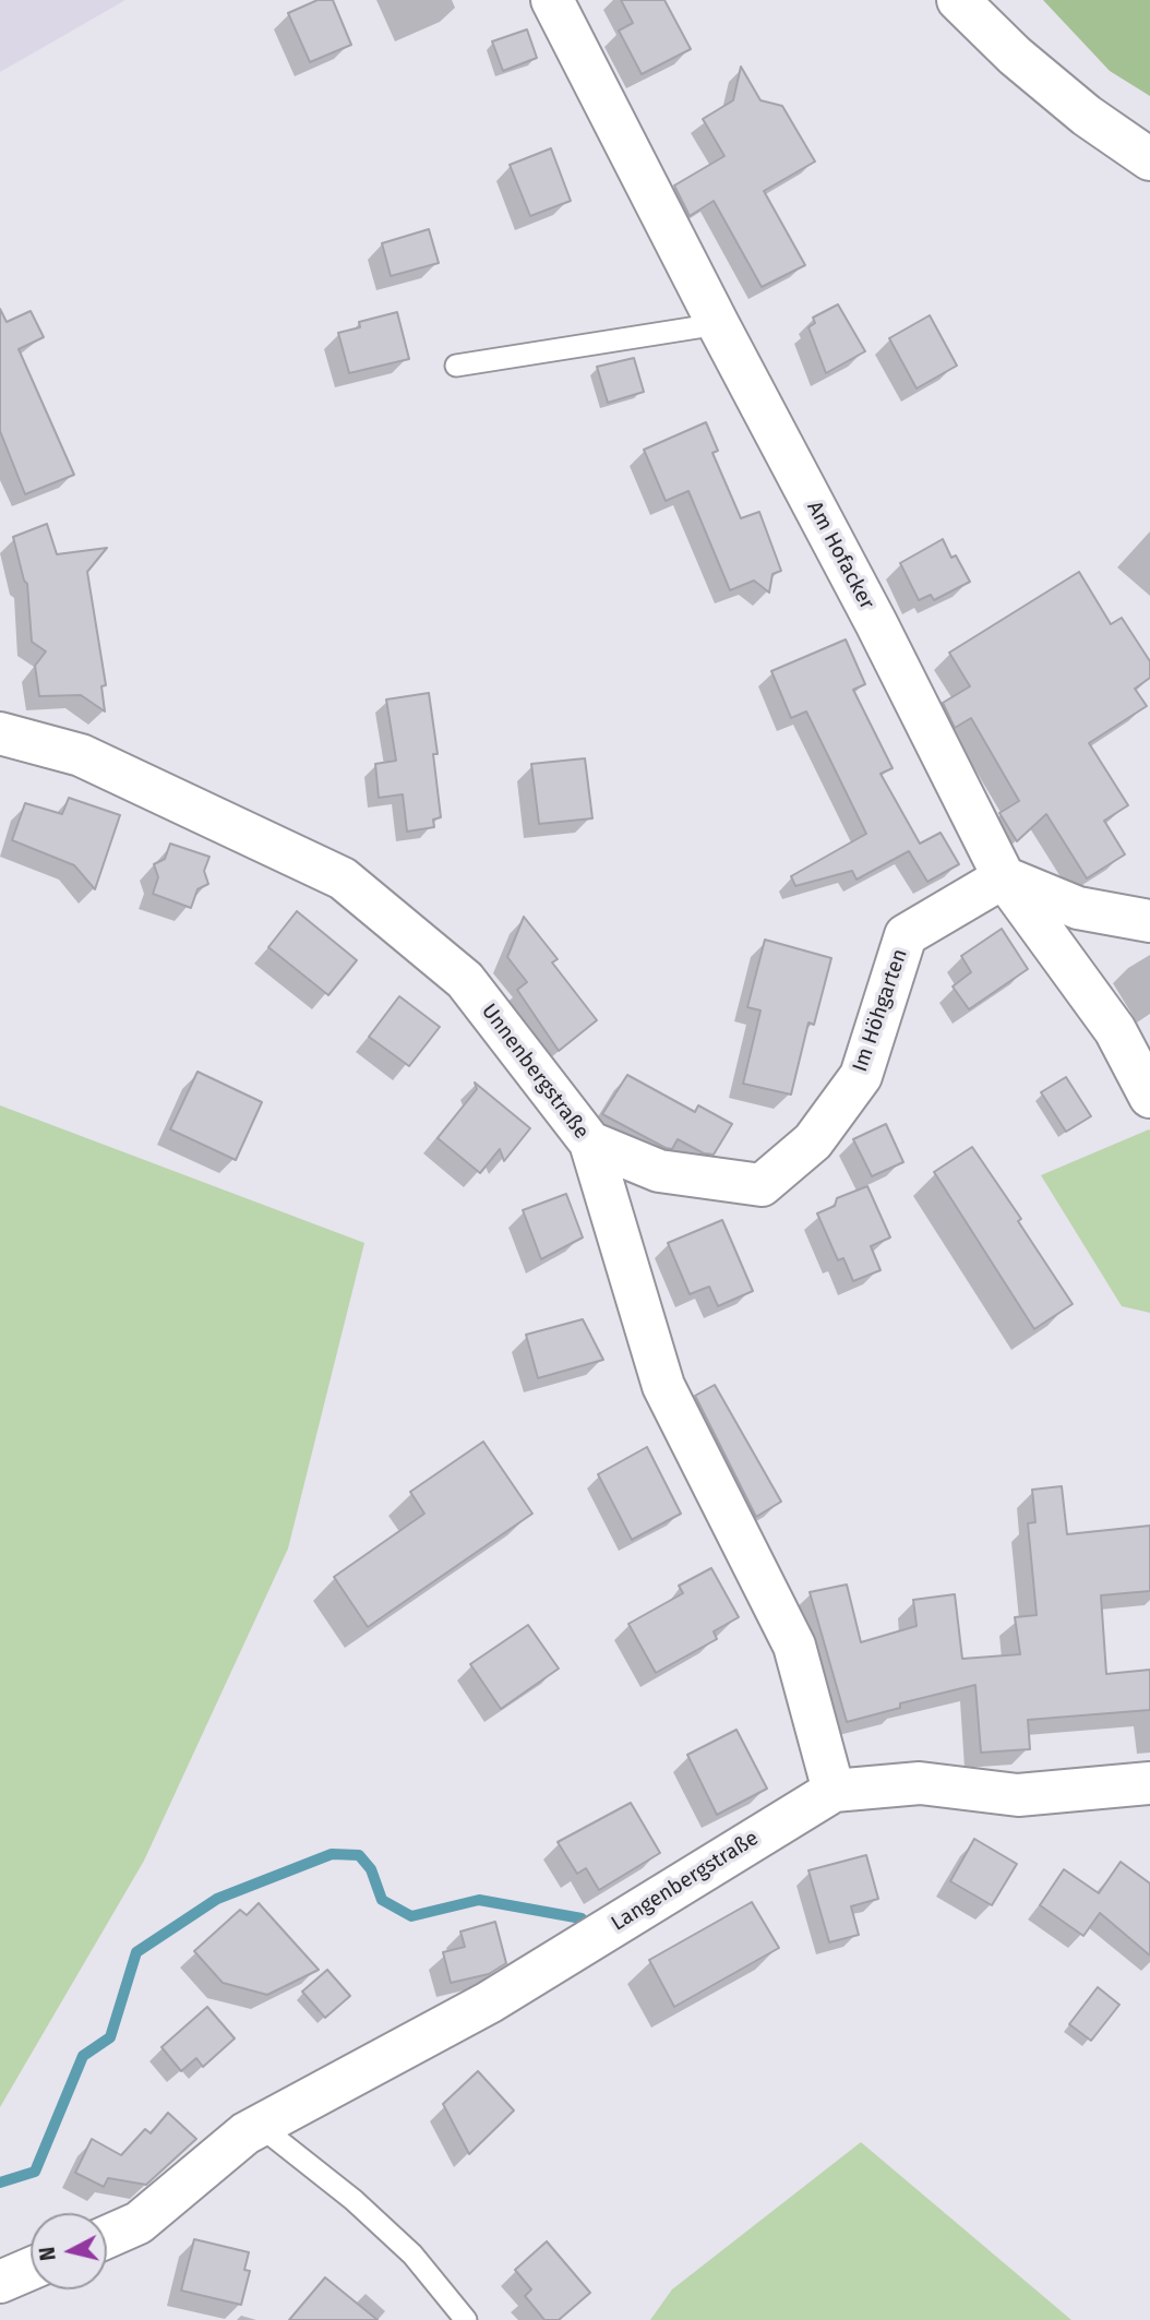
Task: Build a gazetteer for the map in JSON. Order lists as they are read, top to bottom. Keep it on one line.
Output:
{"streets":{"street":["Am Hofacker","Im Höhgarten","Unnenbergstraße","Langenbergstraße"]},"crossings":[["Am Hofacker","Im Höhgarten"],["Im Höhgarten","Unnenbergstraße"],["Unnenbergstraße","Langenbergstraße"]],"north":"left"}
